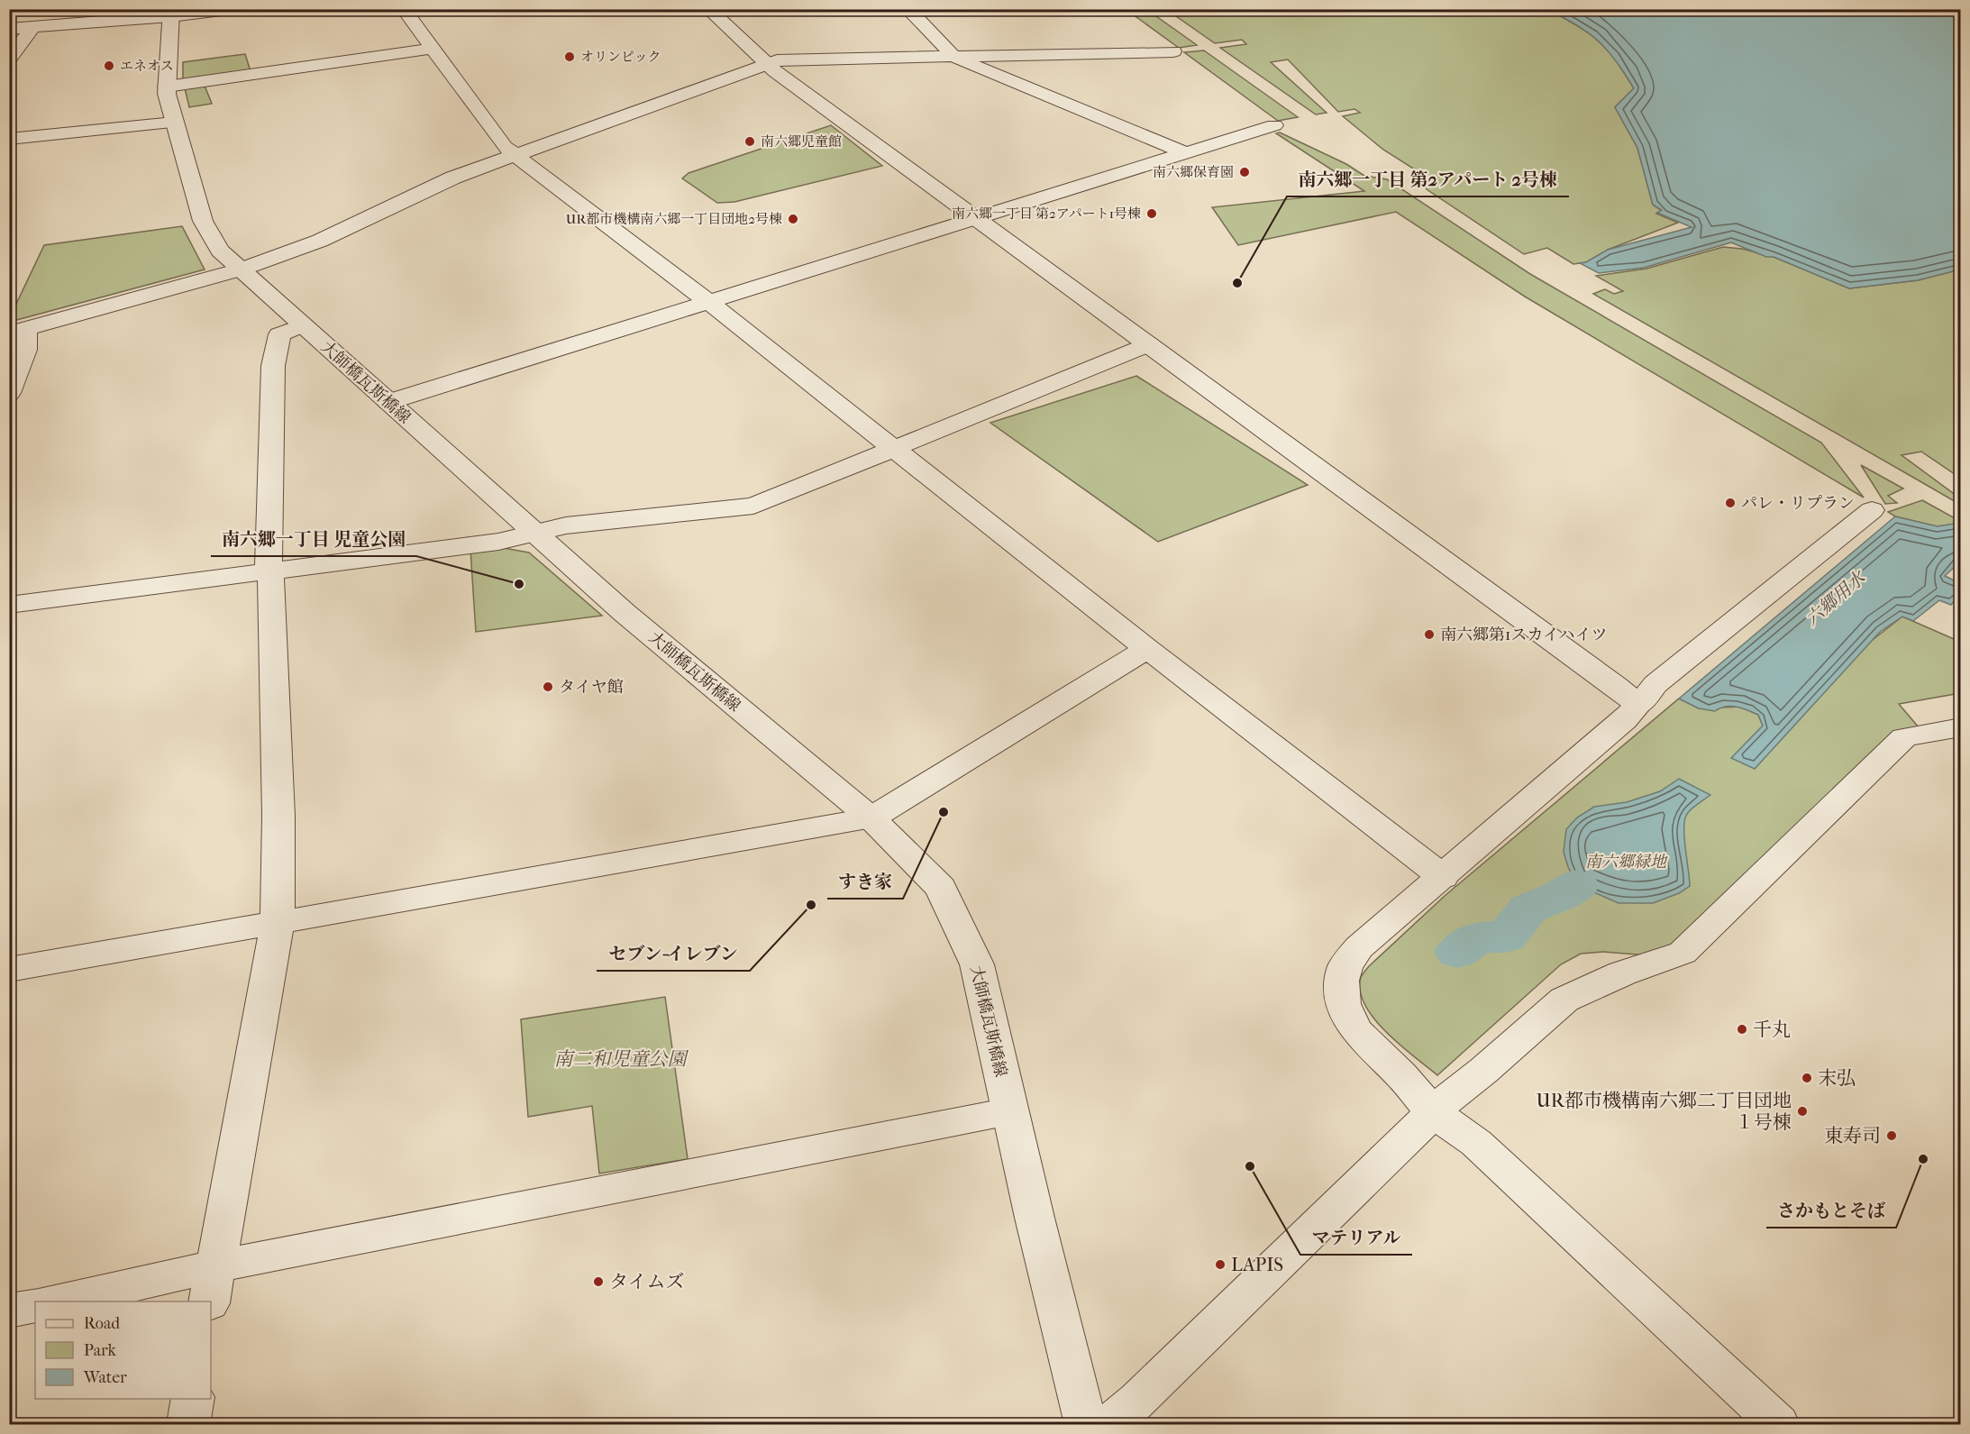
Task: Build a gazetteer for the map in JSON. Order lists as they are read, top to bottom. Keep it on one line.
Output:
{"streets":{"street":["大師橋瓦斯橋線"]},"water":["六郷用水"],"parks":["南六郷緑地","南二和児童公園"],"places":["オリンピック","エネオス","南六郷児童館","南六郷保育園","南六郷一丁目 第2アパート1号棟","UR都市機構南六郷一丁目団地2号棟","南六郷一丁目 第2アパート 2号棟","パレ・リプラン","南六郷一丁目 児童公園","南六郷第1スカイハイツ","タイヤ館","すき家","セブン-イレブン","千丸","末弘","UR都市機構南六郷二丁目団地 １号棟","東寿司","さかもとそば","マテリアル","LAPIS","タイムズ"],"legend":["Road","Park","Water"]}
